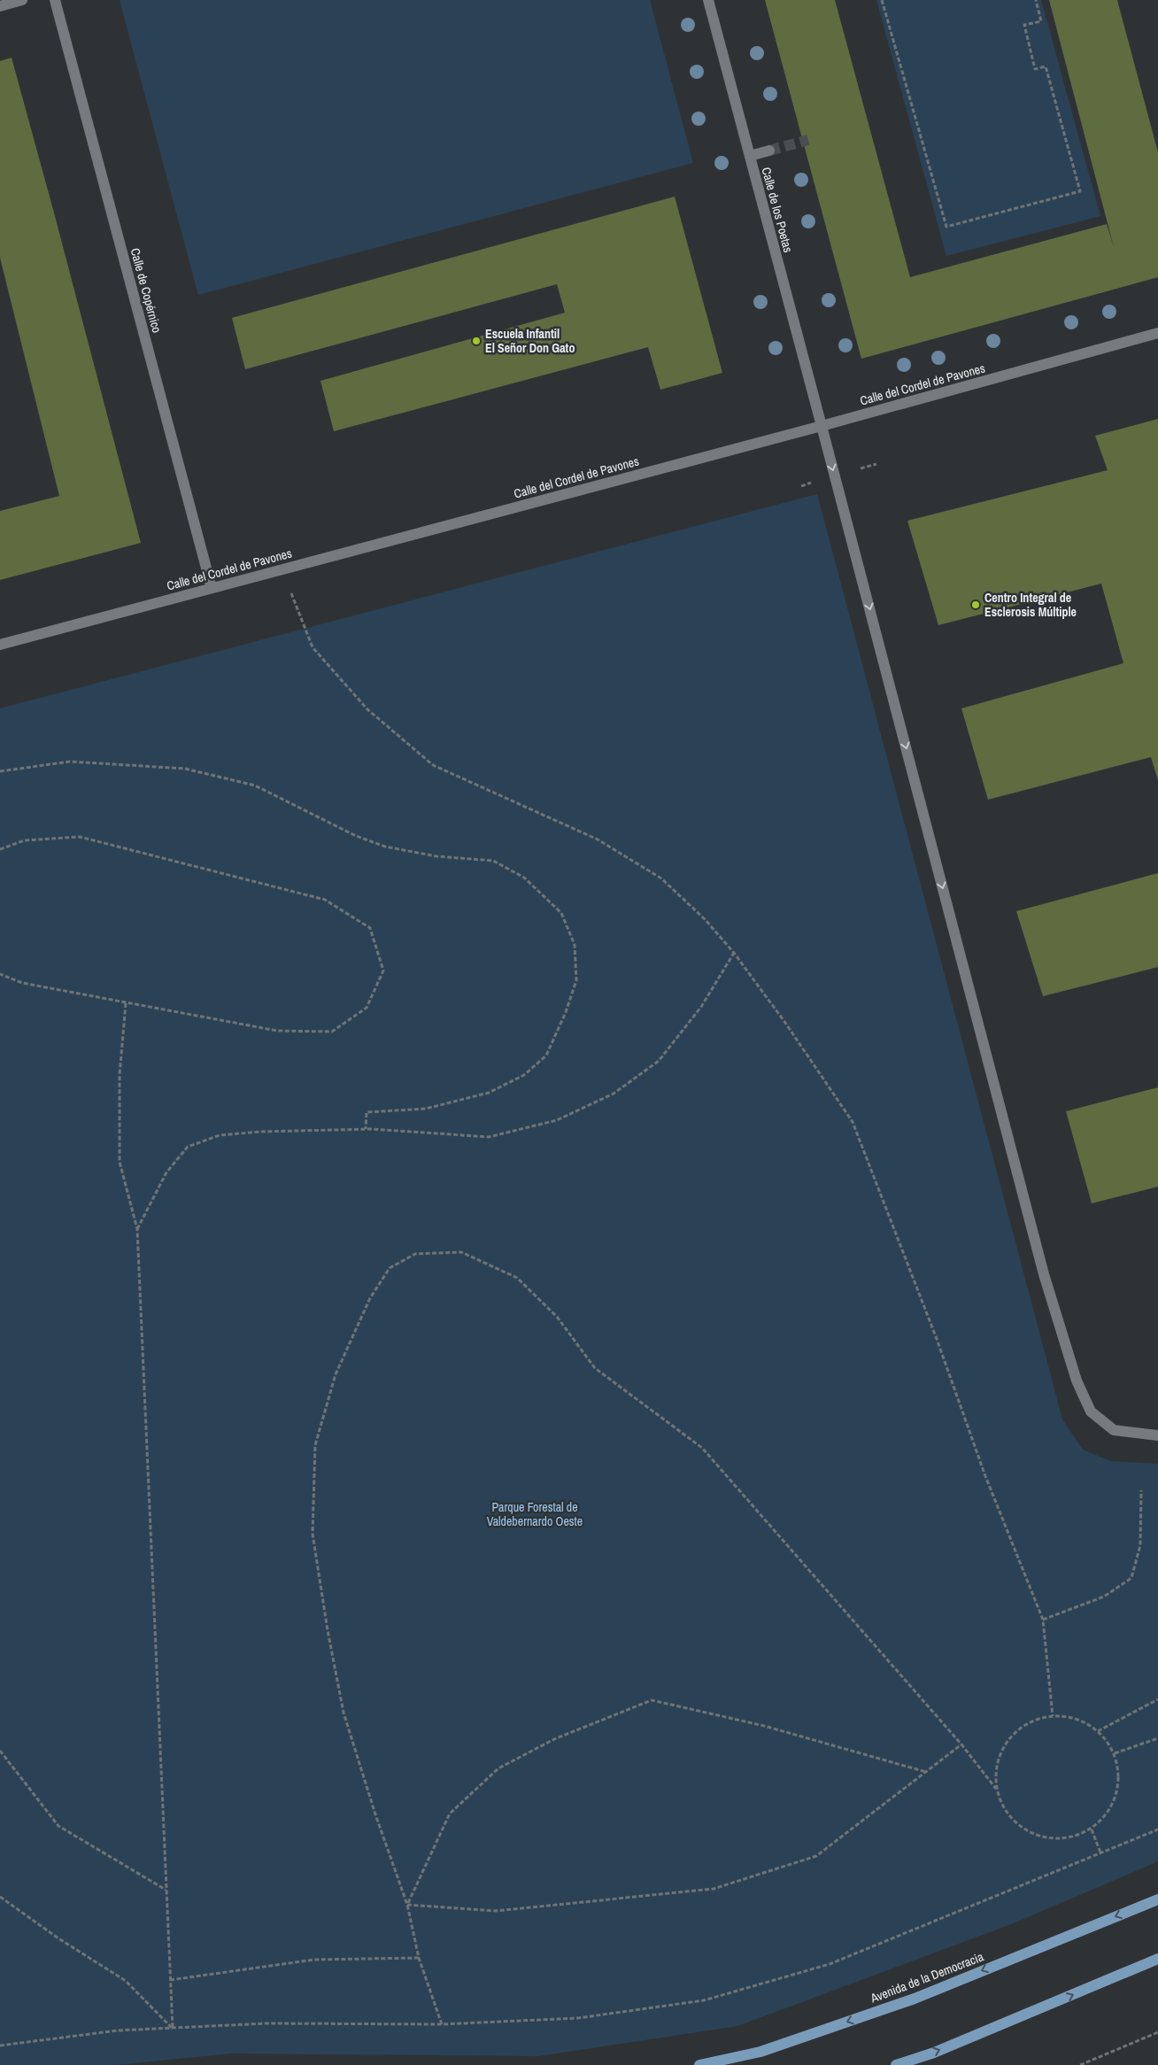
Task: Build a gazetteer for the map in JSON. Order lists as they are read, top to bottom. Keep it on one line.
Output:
{"streets":{"main road":["Avenida de la Democracia"],"street":["Calle de los Poetas","Calle de Copérnico","Calle del Cordel de Pavones"]},"crossings":[["Calle de los Poetas","Calle del Cordel de Pavones"],["Calle de Copérnico","Calle del Cordel de Pavones"]],"one_way":["Calle de los Poetas"],"parks":["Parque Forestal de Valdebernardo Oeste"],"places":["Escuela Infantil El Señor Don Gato","Centro Integral de Esclerosis Múltiple"]}
